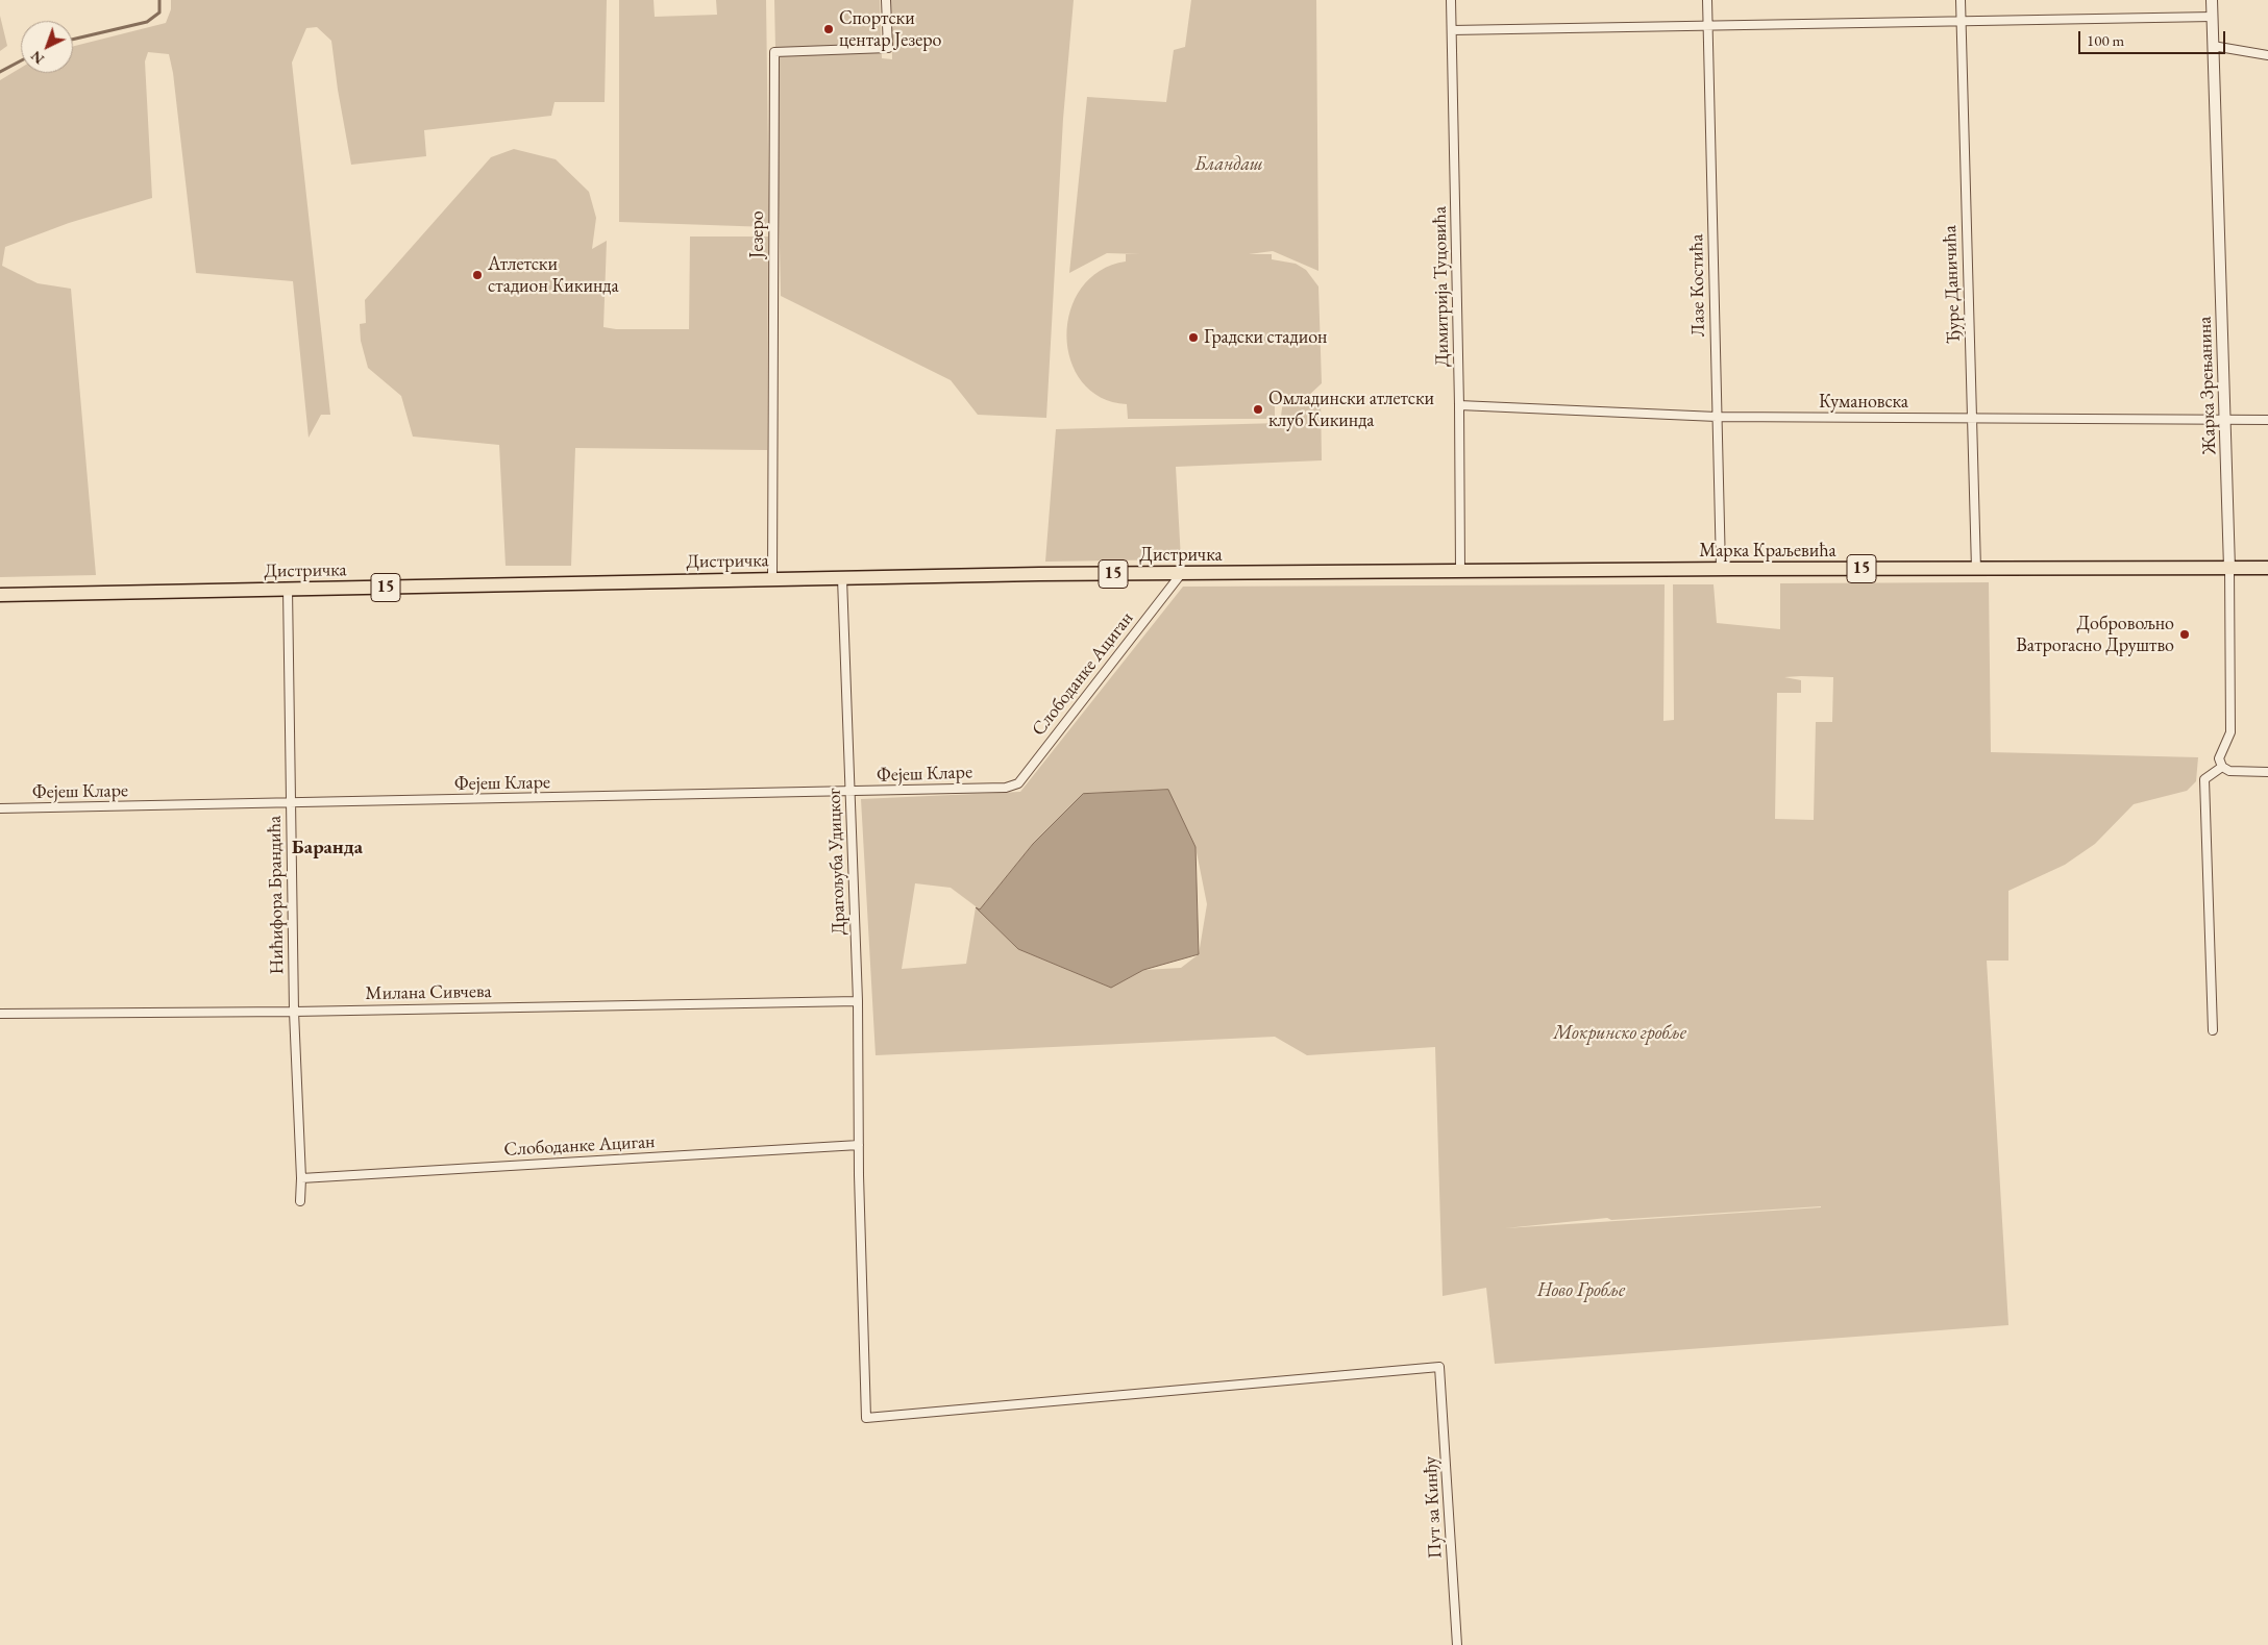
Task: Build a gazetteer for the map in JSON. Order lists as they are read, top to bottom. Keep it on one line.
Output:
{"streets":{"main road":["Марка Краљевића","Дистричка","15"],"street":["Језеро","Ђуре Даничића","Лазе Костића","Димитрија Туцовића","Жарка Зрењанина","Кумановска","Слободанке Ациган","Фејеш Кларе","Драгољуба Удицког","Нићифора Брандића","Милана Сивчева","Пут за Кинђу"]},"crossings":[["Језеро","Дистричка"],["Ђуре Даничића","Кумановска"],["Ђуре Даничића","Марка Краљевића"],["Лазе Костића","Кумановска"],["Лазе Костића","Марка Краљевића"],["Димитрија Туцовића","Кумановска"],["Димитрија Туцовића","Марка Краљевића"],["Димитрија Туцовића","Дистричка"],["Жарка Зрењанина","Кумановска"],["Жарка Зрењанина","Марка Краљевића"],["Марка Краљевића","Дистричка"],["Дистричка","Слободанке Ациган"],["Дистричка","Драгољуба Удицког"],["Дистричка","Нићифора Брандића"],["Слободанке Ациган","Фејеш Кларе"],["Слободанке Ациган","Драгољуба Удицког"],["Слободанке Ациган","Нићифора Брандића"],["Фејеш Кларе","Драгољуба Удицког"],["Фејеш Кларе","Нићифора Брандића"],["Драгољуба Удицког","Милана Сивчева"],["Драгољуба Удицког","Пут за Кинђу"],["Нићифора Брандића","Милана Сивчева"]],"districts":["Баранда"],"parks":["Бландаш","Мокринско гробље","Ново Гробље"],"places":["Спортски центар Језеро","Атлетски стадион Кикинда","Градски стадион","Омладински атлетски клуб Кикинда","Добровољно Ватрогасно Друштво"],"scale_bar":"100 m","north":"bottom left"}
